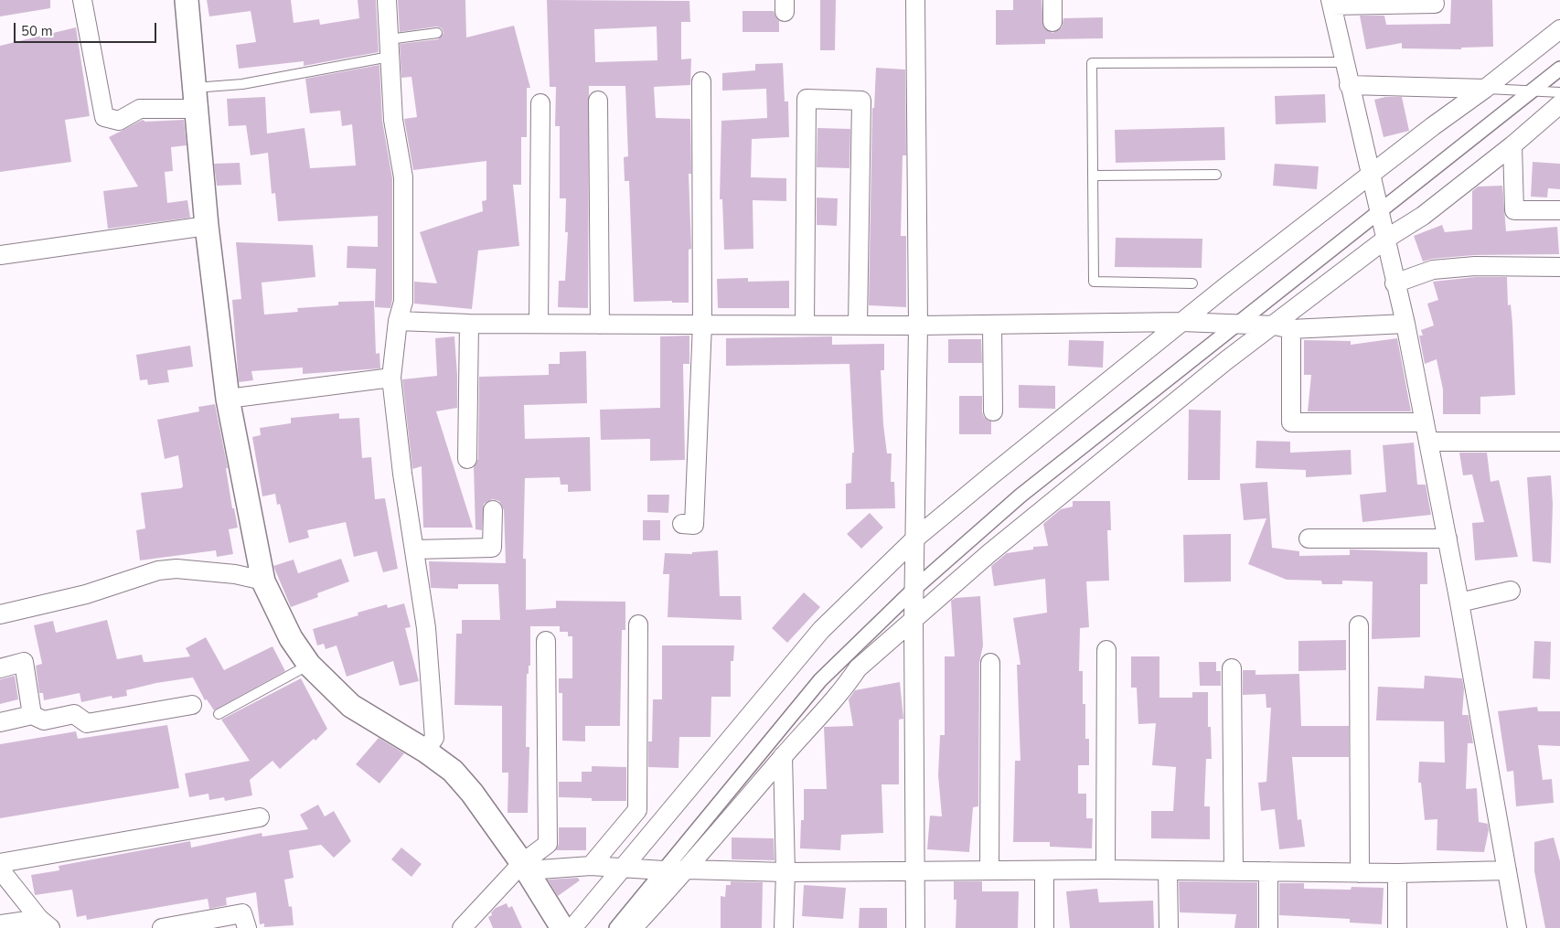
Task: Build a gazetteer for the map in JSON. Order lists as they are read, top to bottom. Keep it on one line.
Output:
{"scale_bar":"50 m"}
